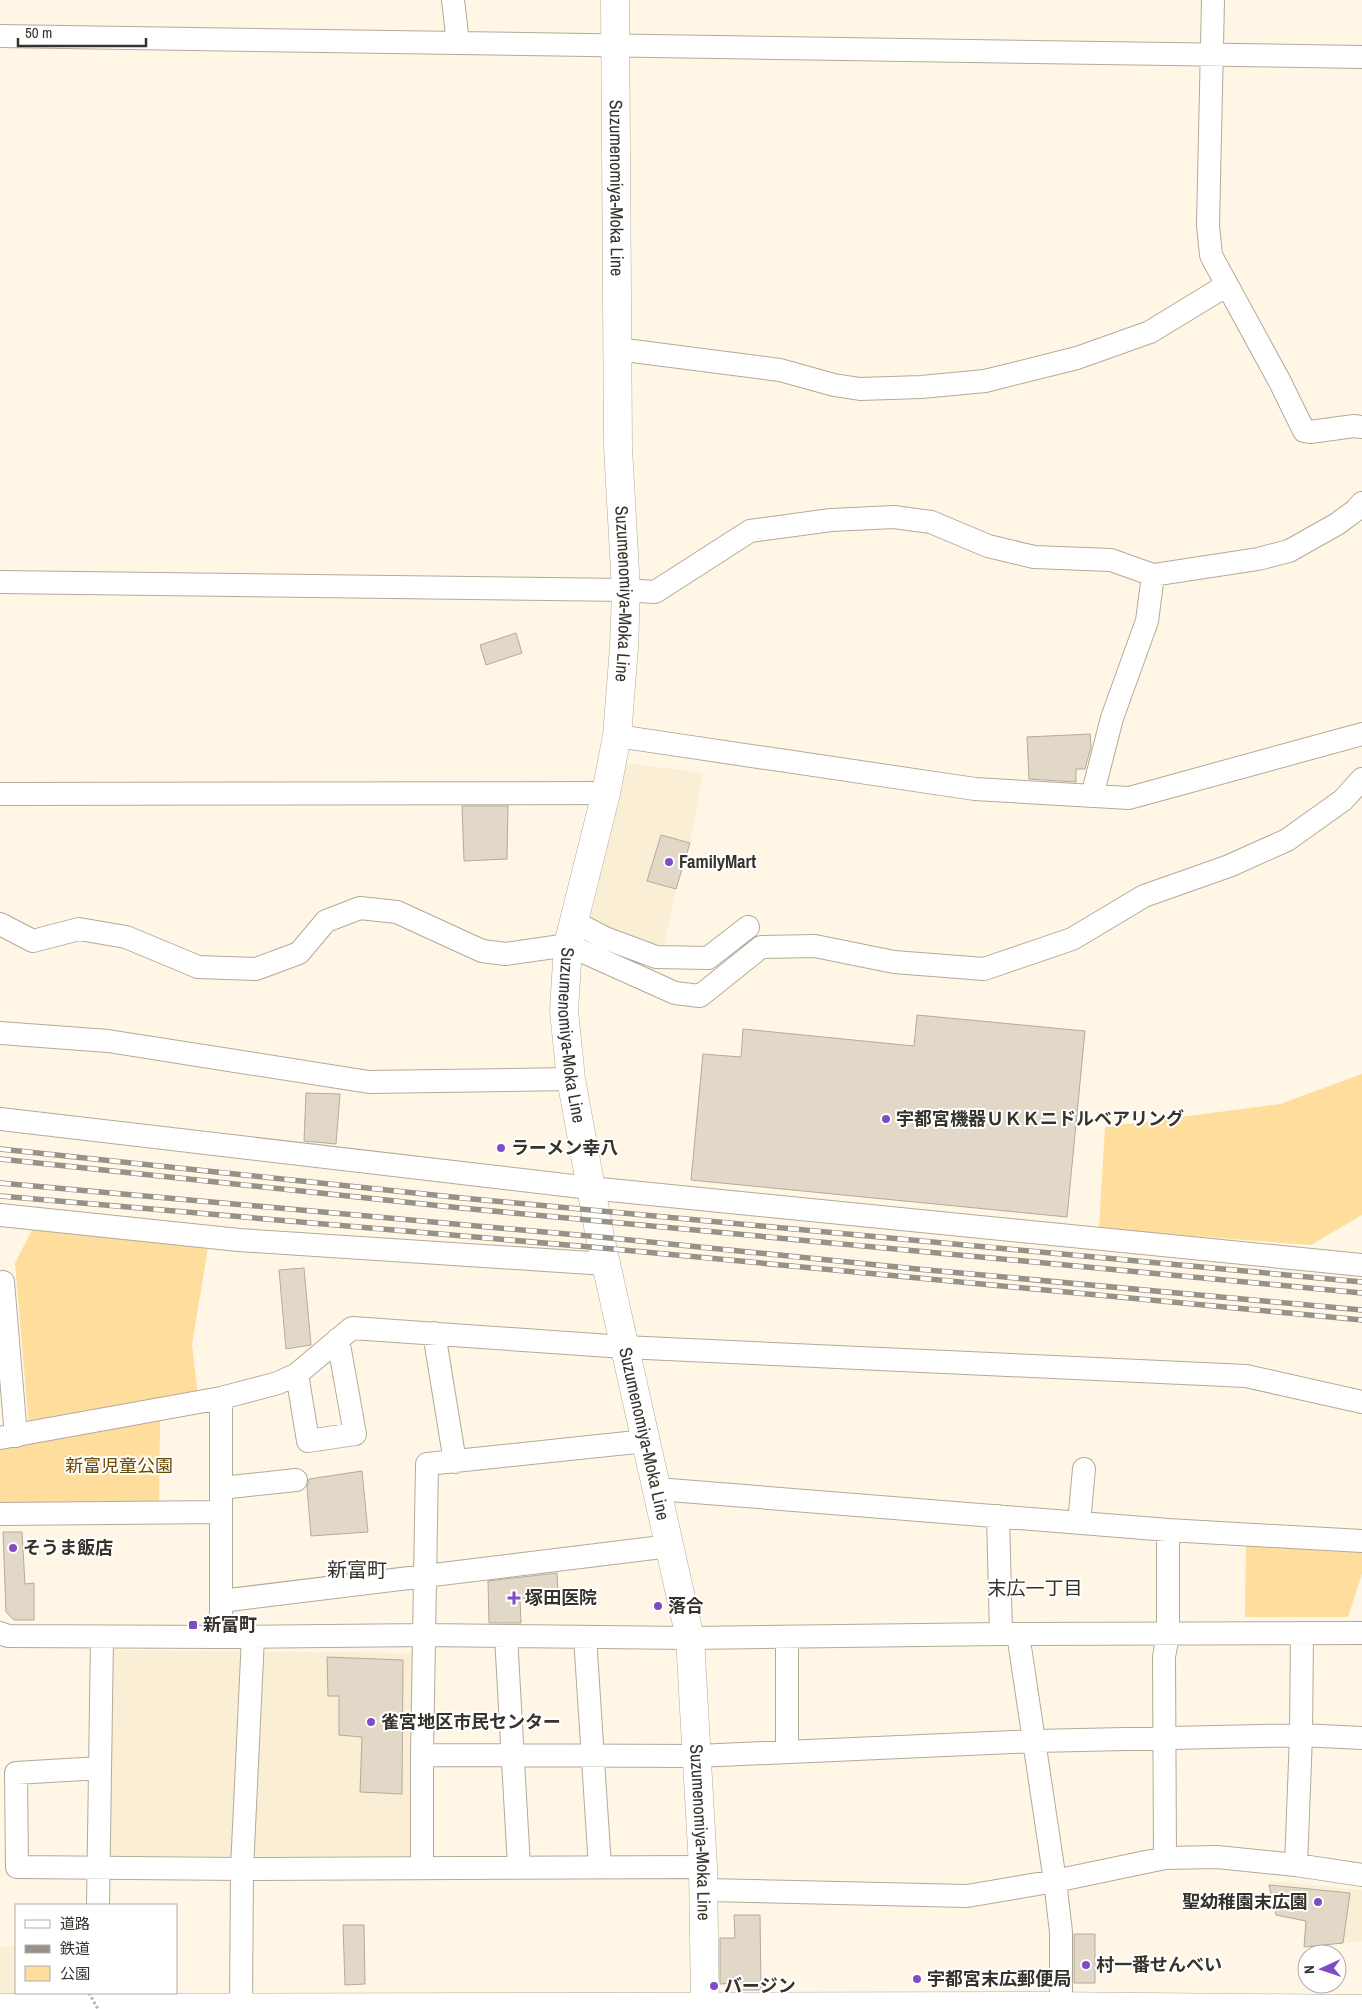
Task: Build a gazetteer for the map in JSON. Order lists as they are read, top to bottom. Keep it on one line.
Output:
{"streets":{"main road":["Suzumenomiya-Moka Line"]},"districts":["新富町","末広一丁目"],"parks":["新富児童公園"],"places":{"other":["FamilyMart","宇都宮機器ＵＫＫニドルベアリング","ラーメン幸八","そうま飯店","落合","雀宮地区市民センター","聖幼稚園末広園","村一番せんべい","宇都宮末広郵便局","バージン"],"health":["塚田医院"],"transit":["新富町"]},"legend":["道路","鉄道","公園"],"scale_bar":"50 m","north":"left"}
